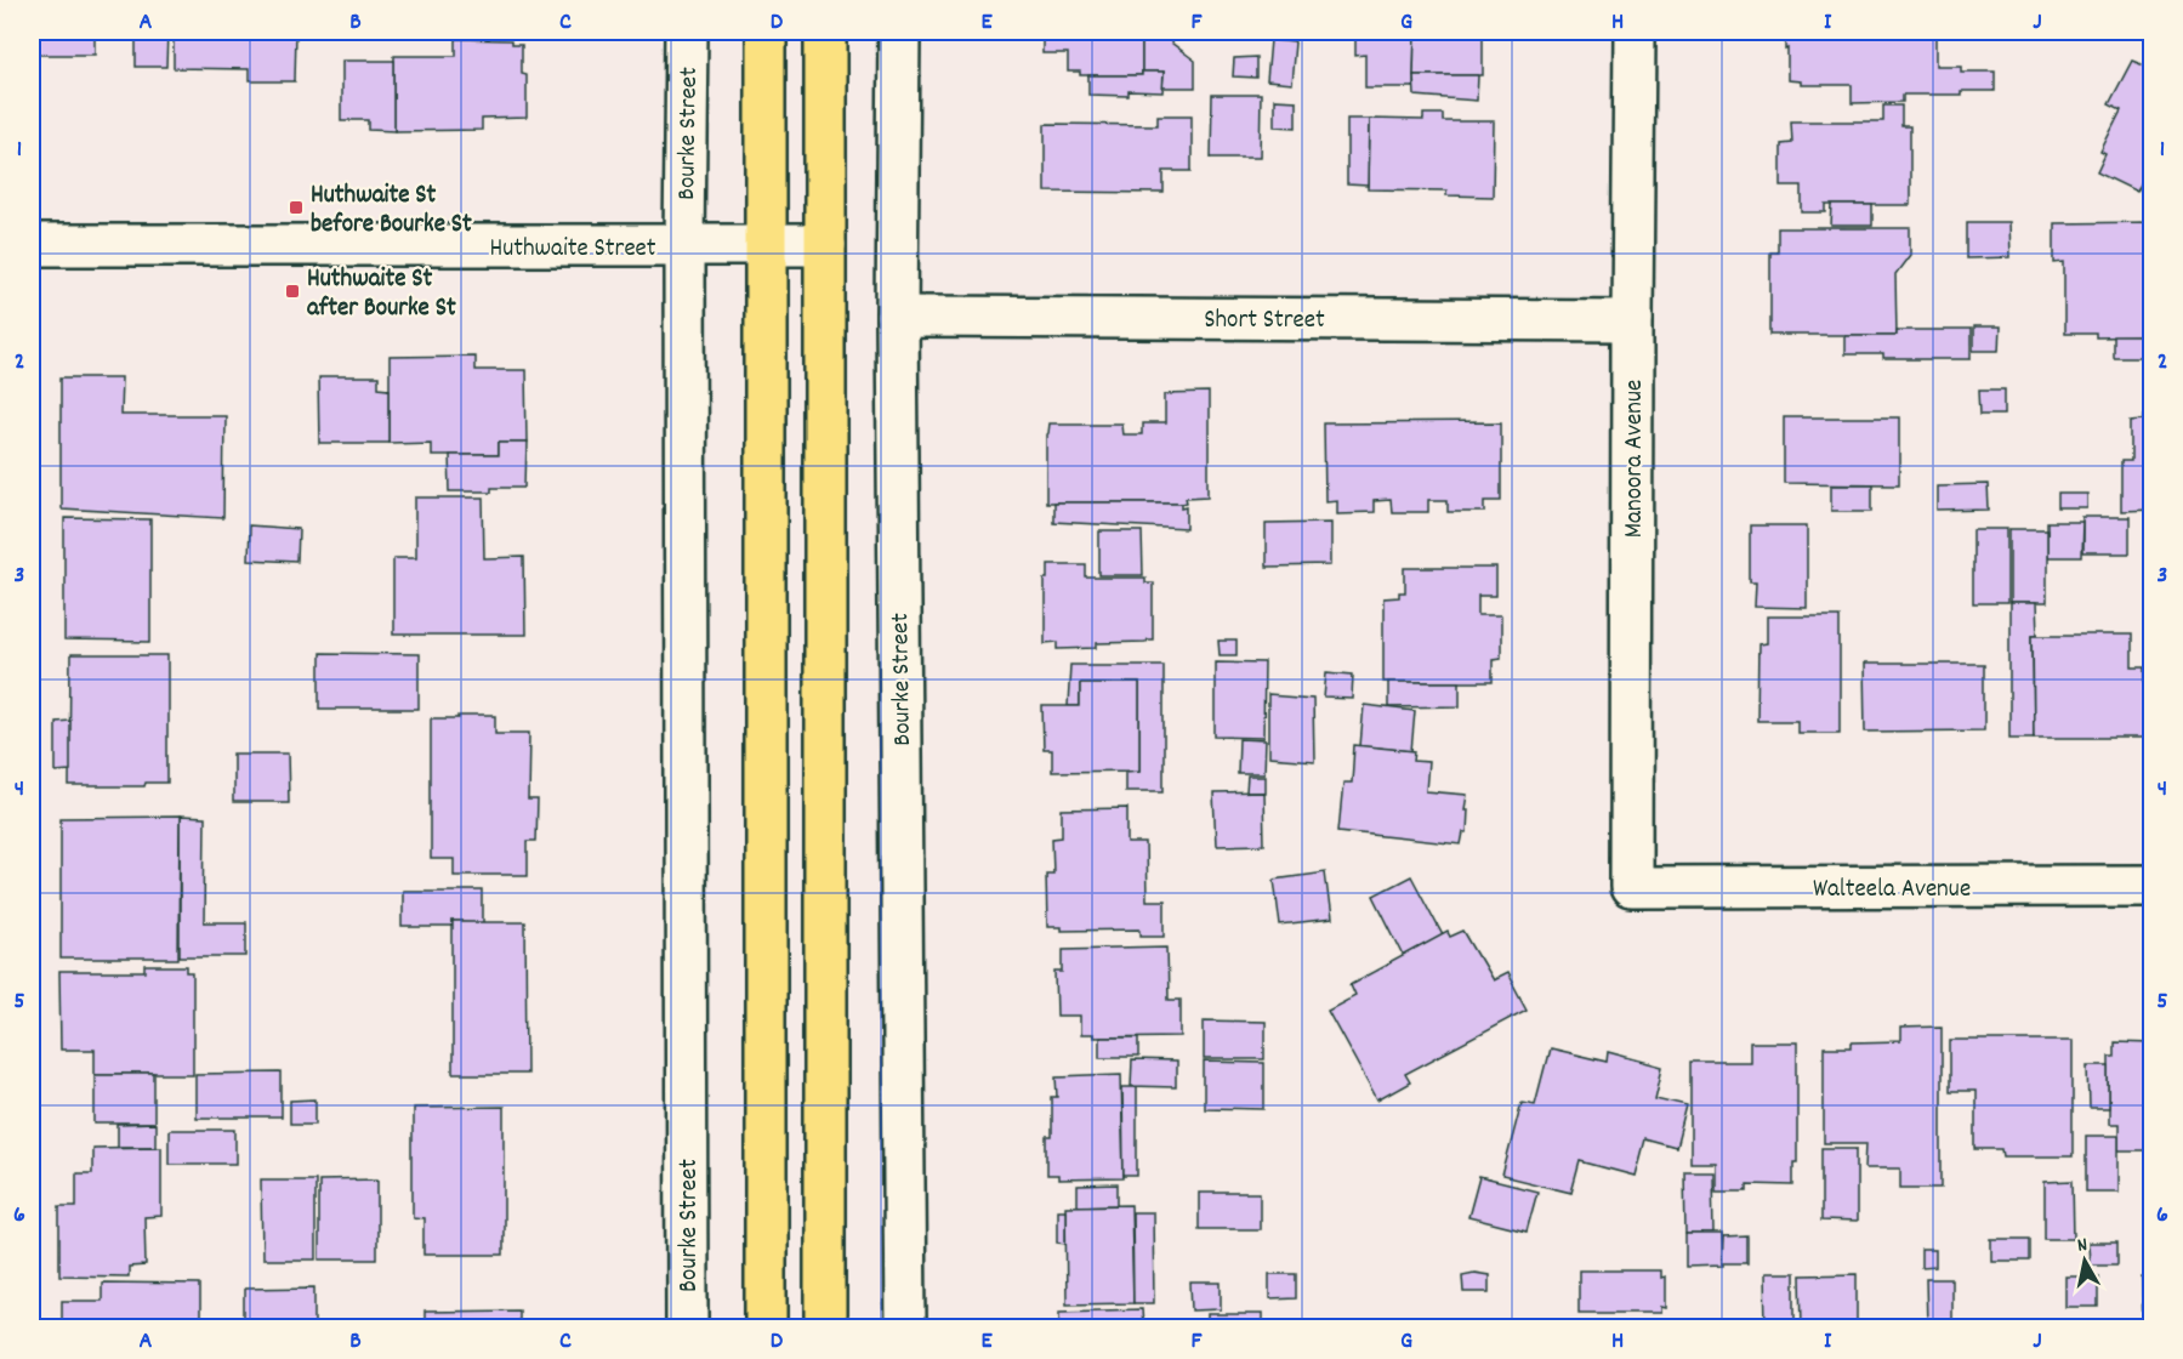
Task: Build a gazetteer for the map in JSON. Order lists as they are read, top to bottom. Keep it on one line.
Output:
{"streets":{"street":["Bourke Street","Huthwaite Street","Short Street","Manoora Avenue","Walteela Avenue"]},"crossings":[["Bourke Street","Huthwaite Street"],["Bourke Street","Short Street"],["Short Street","Manoora Avenue"],["Manoora Avenue","Walteela Avenue"]],"places":{"transit":["Huthwaite St before Bourke St","Huthwaite St after Bourke St"]},"north":"top","grid":{"columns":["A","B","C","D","E","F","G","H","I","J"],"rows":["1","2","3","4","5","6"]}}
